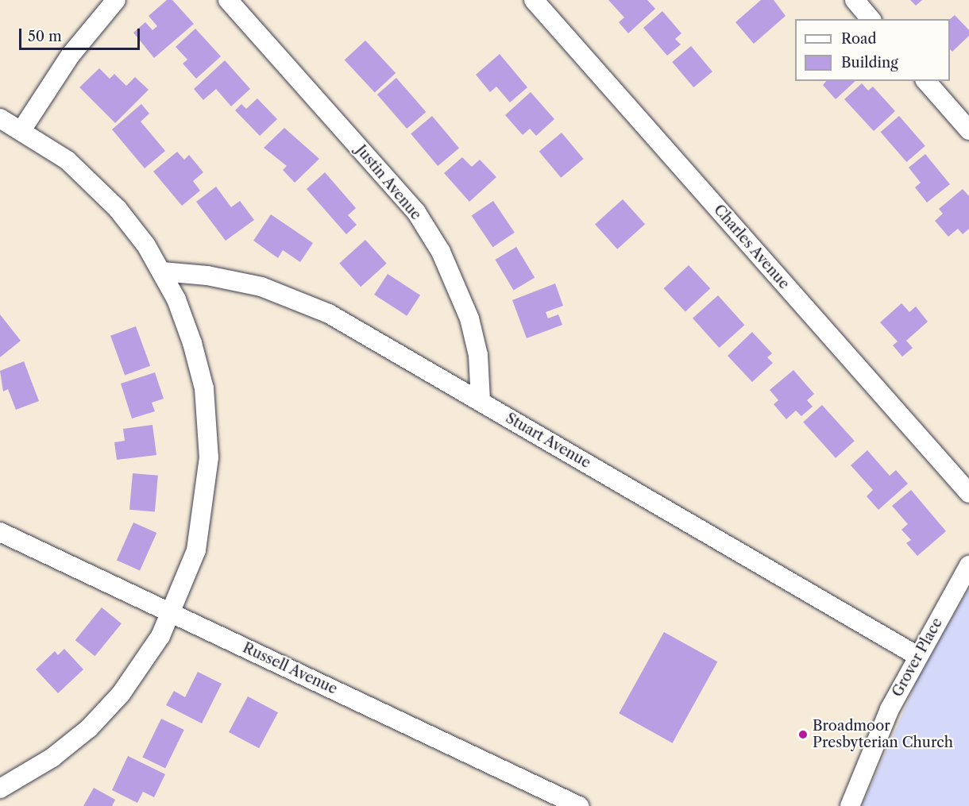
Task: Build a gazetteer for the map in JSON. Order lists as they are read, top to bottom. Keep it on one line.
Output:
{"streets":{"street":["Justin Avenue","Charles Avenue","Stuart Avenue","Grover Place","Russell Avenue"]},"crossings":[["Justin Avenue","Stuart Avenue"],["Stuart Avenue","Grover Place"]],"places":["Broadmoor Presbyterian Church"],"legend":["Road","Building"],"scale_bar":"50 m"}
